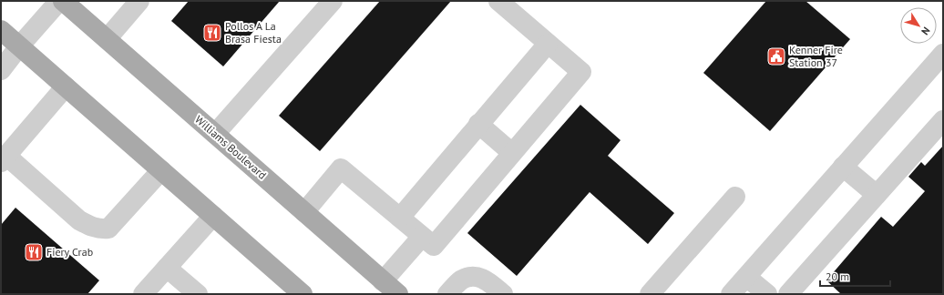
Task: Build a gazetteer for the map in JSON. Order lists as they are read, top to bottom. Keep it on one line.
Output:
{"streets":{"main road":["Williams Boulevard"]},"places":{"restaurant":["Pollos A La Brasa Fiesta","Fiery Crab"],"public building":["Kenner Fire Station 37"]},"scale_bar":"20 m","north":"bottom right"}
